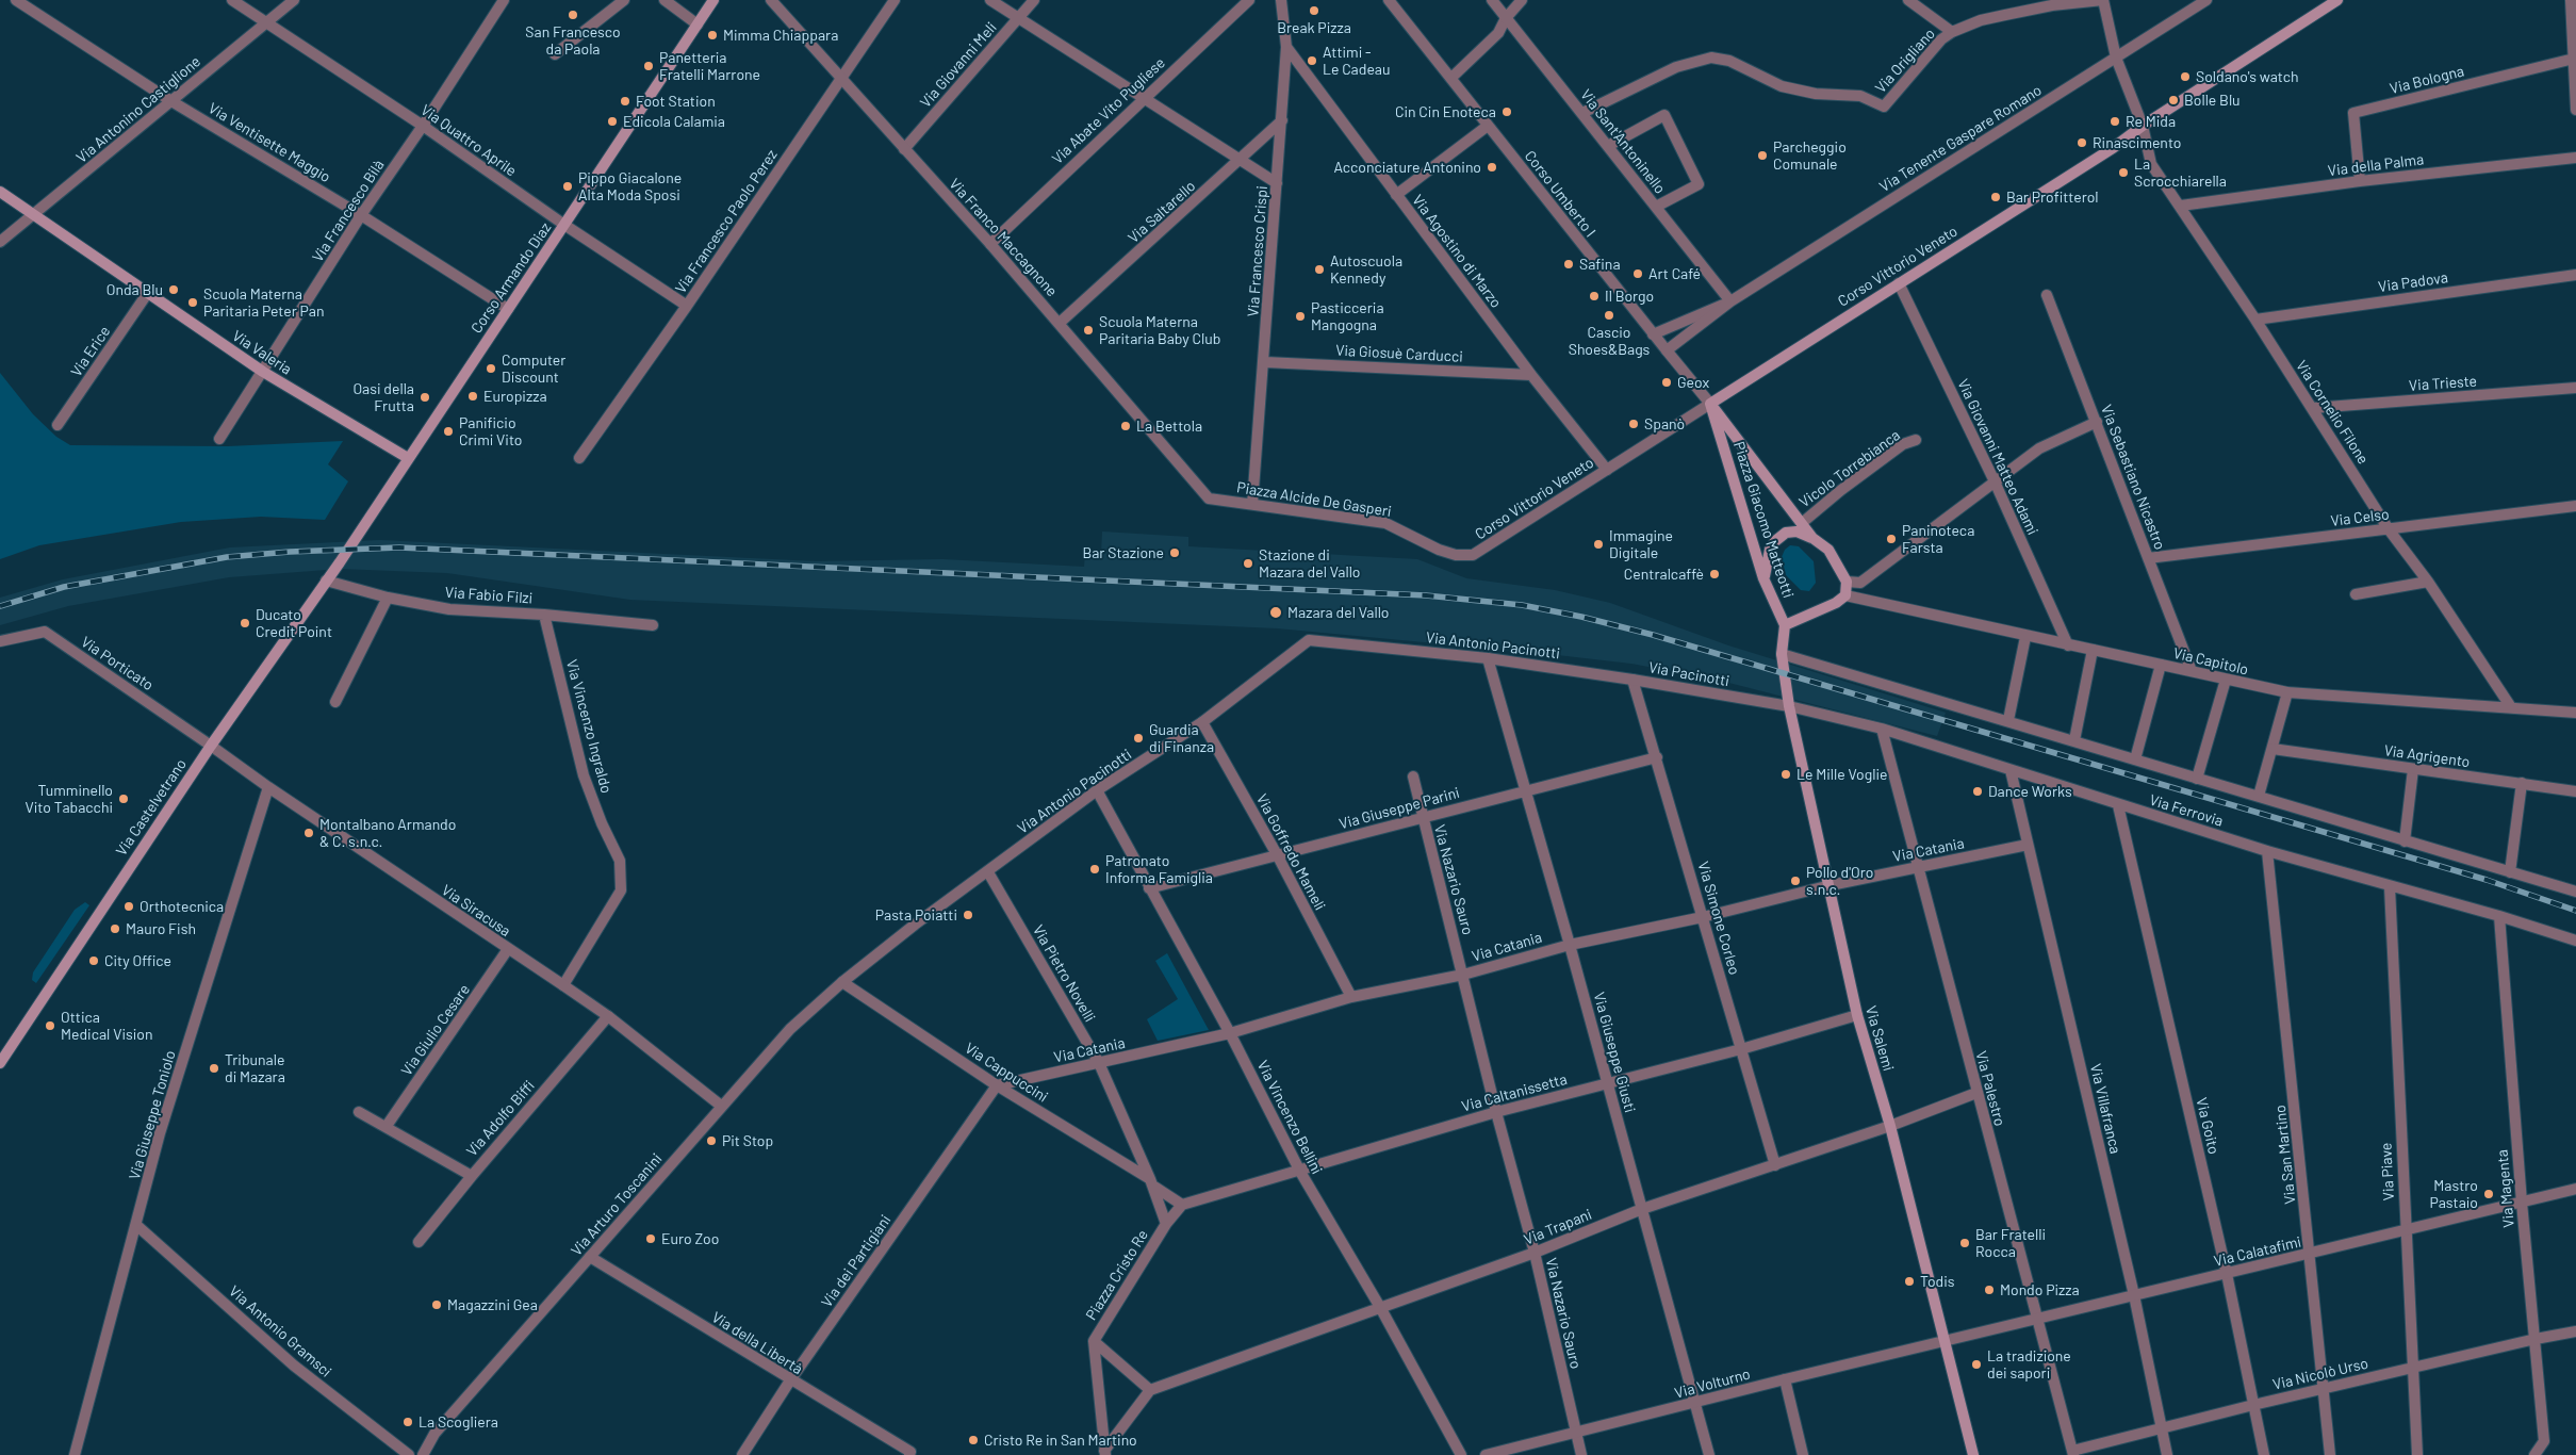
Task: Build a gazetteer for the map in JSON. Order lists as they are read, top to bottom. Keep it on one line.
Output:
{"streets":{"main road":["Corso Vittorio Veneto","Corso Armando Diaz","Via Valeria","Piazza Giacomo Matteotti","Via Castelvetrano","Via Salemi"],"street":["Via Origliano","Via Giovanni Meli","Via Bologna","Via Antonino Castiglione","Via Abate Vito Pugliese","Via Tenente Gaspare Romano","Via Quattro Aprile","Via Sant'Antoninello","Via Ventisette Maggio","Via della Palma","Corso Umberto I","Via Francesco Bilà","Via Saltarello","Via Francesco Paolo Perez","Via Franco Maccagnone","Via Francesco Crispi","Via Agostino di Marzo","Via Padova","Via Erice","Via Giosuè Carducci","Via Trieste","Via Cornelio Filone","Via Giovanni Matteo Adami","Vicolo Torrebianca","Via Sebastiano Nicastro","Piazza Alcide De Gasperi","Via Celso","Via Fabio Filzi","Via Antonio Pacinotti","Via Capitolo","Via Porticato","Via Pacinotti","Via Vincenzo Ingraldo","Via Agrigento","Via Giuseppe Parini","Via Ferrovia","Via Catania","Via Goffredo Mameli","Via Nazario Sauro","Via Siracusa","Via Simone Corleo","Via Pietro Novelli","Via Giulio Cesare","Via Giuseppe Giusti","Via Cappuccini","Via Palestro","Via Caltanissetta","Via Villafranca","Via Giuseppe Toniolo","Via Vincenzo Bellini","Via Adolfo Biffi","Via Goito","Via San Martino","Via Piave","Via Magenta","Via Arturo Toscanini","Via Trapani","Via Calatafimi","Via dei Partigiani","Piazza Cristo Re","Via Antonio Gramsci","Via della Libertà","Via Nicolò Urso","Via Volturno"]},"crossings":[["Via Origliano","Via Sant'Antoninello"],["Via Origliano","Via Cornelio Filone"],["Via Giovanni Meli","Via Franco Maccagnone"],["Via Bologna","Via della Palma"],["Via Antonino Castiglione","Via Quattro Aprile"],["Via Antonino Castiglione","Via Ventisette Maggio"],["Via Antonino Castiglione","Via Valeria"],["Via Abate Vito Pugliese","Via Franco Maccagnone"],["Via Tenente Gaspare Romano","Via Sant'Antoninello"],["Via Tenente Gaspare Romano","Corso Umberto I"],["Via Tenente Gaspare Romano","Via Cornelio Filone"],["Via Quattro Aprile","Via Francesco Bilà"],["Via Quattro Aprile","Via Francesco Paolo Perez"],["Via Quattro Aprile","Corso Armando Diaz"],["Via Ventisette Maggio","Via Francesco Bilà"],["Via Ventisette Maggio","Corso Armando Diaz"],["Via della Palma","Via Cornelio Filone"],["Corso Umberto I","Corso Vittorio Veneto"],["Corso Umberto I","Piazza Giacomo Matteotti"],["Via Francesco Bilà","Via Valeria"],["Via Saltarello","Via Franco Maccagnone"],["Via Saltarello","Via Francesco Crispi"],["Via Francesco Paolo Perez","Via Franco Maccagnone"],["Via Franco Maccagnone","Piazza Alcide De Gasperi"],["Via Francesco Crispi","Via Agostino di Marzo"],["Via Francesco Crispi","Via Giosuè Carducci"],["Via Francesco Crispi","Piazza Alcide De Gasperi"],["Via Agostino di Marzo","Corso Vittorio Veneto"],["Via Agostino di Marzo","Via Giosuè Carducci"],["Corso Vittorio Veneto","Via Cornelio Filone"],["Corso Vittorio Veneto","Via Giovanni Matteo Adami"],["Corso Vittorio Veneto","Piazza Alcide De Gasperi"],["Corso Vittorio Veneto","Piazza Giacomo Matteotti"],["Corso Armando Diaz","Via Valeria"],["Corso Armando Diaz","Via Fabio Filzi"],["Corso Armando Diaz","Via Castelvetrano"],["Via Padova","Via Cornelio Filone"],["Via Erice","Via Valeria"],["Via Trieste","Via Cornelio Filone"],["Via Cornelio Filone","Via Celso"],["Via Cornelio Filone","Via Capitolo"],["Via Giovanni Matteo Adami","Via Capitolo"],["Vicolo Torrebianca","Piazza Giacomo Matteotti"],["Via Sebastiano Nicastro","Via Celso"],["Via Sebastiano Nicastro","Via Capitolo"],["Piazza Giacomo Matteotti","Via Capitolo"],["Piazza Giacomo Matteotti","Via Salemi"],["Via Fabio Filzi","Via Vincenzo Ingraldo"],["Via Fabio Filzi","Via Castelvetrano"],["Via Antonio Pacinotti","Via Pacinotti"],["Via Antonio Pacinotti","Via Goffredo Mameli"],["Via Antonio Pacinotti","Via Pietro Novelli"],["Via Antonio Pacinotti","Via Giuseppe Giusti"],["Via Antonio Pacinotti","Via Cappuccini"],["Via Antonio Pacinotti","Via Vincenzo Bellini"],["Via Antonio Pacinotti","Via Arturo Toscanini"],["Via Capitolo","Via Salemi"],["Via Porticato","Via Castelvetrano"],["Via Porticato","Via Siracusa"],["Via Pacinotti","Via Ferrovia"],["Via Pacinotti","Via Simone Corleo"],["Via Pacinotti","Via Salemi"],["Via Vincenzo Ingraldo","Via Siracusa"],["Via Castelvetrano","Via Siracusa"],["Via Giuseppe Parini","Via Goffredo Mameli"],["Via Giuseppe Parini","Via Nazario Sauro"],["Via Giuseppe Parini","Via Simone Corleo"],["Via Giuseppe Parini","Via Giuseppe Giusti"],["Via Giuseppe Parini","Via Vincenzo Bellini"],["Via Ferrovia","Via Salemi"],["Via Ferrovia","Via Palestro"],["Via Ferrovia","Via Villafranca"],["Via Ferrovia","Via Goito"],["Via Ferrovia","Via San Martino"],["Via Ferrovia","Via Piave"],["Via Ferrovia","Via Magenta"],["Via Catania","Via Goffredo Mameli"],["Via Catania","Via Nazario Sauro"],["Via Catania","Via Simone Corleo"],["Via Catania","Via Pietro Novelli"],["Via Catania","Via Salemi"],["Via Catania","Via Giuseppe Giusti"],["Via Catania","Via Cappuccini"],["Via Catania","Via Palestro"],["Via Catania","Via Villafranca"],["Via Catania","Via Vincenzo Bellini"],["Via Catania","Via dei Partigiani"],["Via Nazario Sauro","Via Caltanissetta"],["Via Nazario Sauro","Via Trapani"],["Via Nazario Sauro","Via Volturno"],["Via Siracusa","Via Giulio Cesare"],["Via Siracusa","Via Giuseppe Toniolo"],["Via Siracusa","Via Adolfo Biffi"],["Via Siracusa","Via Arturo Toscanini"],["Via Simone Corleo","Via Caltanissetta"],["Via Simone Corleo","Via Trapani"],["Via Pietro Novelli","Via Cappuccini"],["Via Pietro Novelli","Piazza Cristo Re"],["Via Salemi","Via Caltanissetta"],["Via Salemi","Via Trapani"],["Via Salemi","Via Calatafimi"],["Via Salemi","Via Volturno"],["Via Giuseppe Giusti","Via Caltanissetta"],["Via Giuseppe Giusti","Via Trapani"],["Via Giuseppe Giusti","Via Volturno"],["Via Cappuccini","Via Arturo Toscanini"],["Via Cappuccini","Via dei Partigiani"],["Via Cappuccini","Piazza Cristo Re"],["Via Palestro","Via Trapani"],["Via Palestro","Via Calatafimi"],["Via Palestro","Via Nicolò Urso"],["Via Caltanissetta","Via Vincenzo Bellini"],["Via Caltanissetta","Piazza Cristo Re"],["Via Villafranca","Via Calatafimi"],["Via Villafranca","Via Nicolò Urso"],["Via Giuseppe Toniolo","Via Antonio Gramsci"],["Via Vincenzo Bellini","Via Trapani"],["Via Goito","Via Calatafimi"],["Via Goito","Via Nicolò Urso"],["Via San Martino","Via Calatafimi"],["Via San Martino","Via Nicolò Urso"],["Via Piave","Via Calatafimi"],["Via Piave","Via Nicolò Urso"],["Via Magenta","Via Calatafimi"],["Via Magenta","Via Nicolò Urso"],["Via Arturo Toscanini","Via della Libertà"],["Via Trapani","Piazza Cristo Re"],["Via Calatafimi","Via Volturno"],["Via dei Partigiani","Via della Libertà"]],"places":["Break Pizza","San Francesco da Paola","Mimma Chiappara","Attimi - Le Cadeau","Panetteria Fratelli Marrone","Soldano's watch","Bolle Blu","Foot Station","Cin Cin Enoteca","Edicola Calamia","Re Mida","Rinascimento","Parcheggio Comunale","Acconciature Antonino","La Scrocchiarella","Pippo Giacalone Alta Moda Sposi","Bar Profitterol","Safina","Autoscuola Kennedy","Art Café","Onda Blu","Il Borgo","Scuola Materna Paritaria Peter Pan","Cascio Shoes&Bags","Pasticceria Mangogna","Scuola Materna Paritaria Baby Club","Computer Discount","Geox","Europizza","Oasi della Frutta","Spanò","La Bettola","Panificio Crimi Vito","Paninoteca Farsta","Immagine Digitale","Bar Stazione","Stazione di Mazara del Vallo","Centralcaffè","Mazara del Vallo","Ducato Credit Point","Guardia di Finanza","Le Mille Voglie","Dance Works","Tumminello Vito Tabacchi","Montalbano Armando & C. s.n.c.","Patronato Informa Famiglia","Pollo d'Oro s.n.c.","Orthotecnica","Pasta Poiatti","Mauro Fish","City Office","Ottica Medical Vision","Tribunale di Mazara","Pit Stop","Mastro Pastaio","Euro Zoo","Bar Fratelli Rocca","Todis","Mondo Pizza","Magazzini Gea","La tradizione dei sapori","La Scogliera","Cristo Re in San Martino"]}
